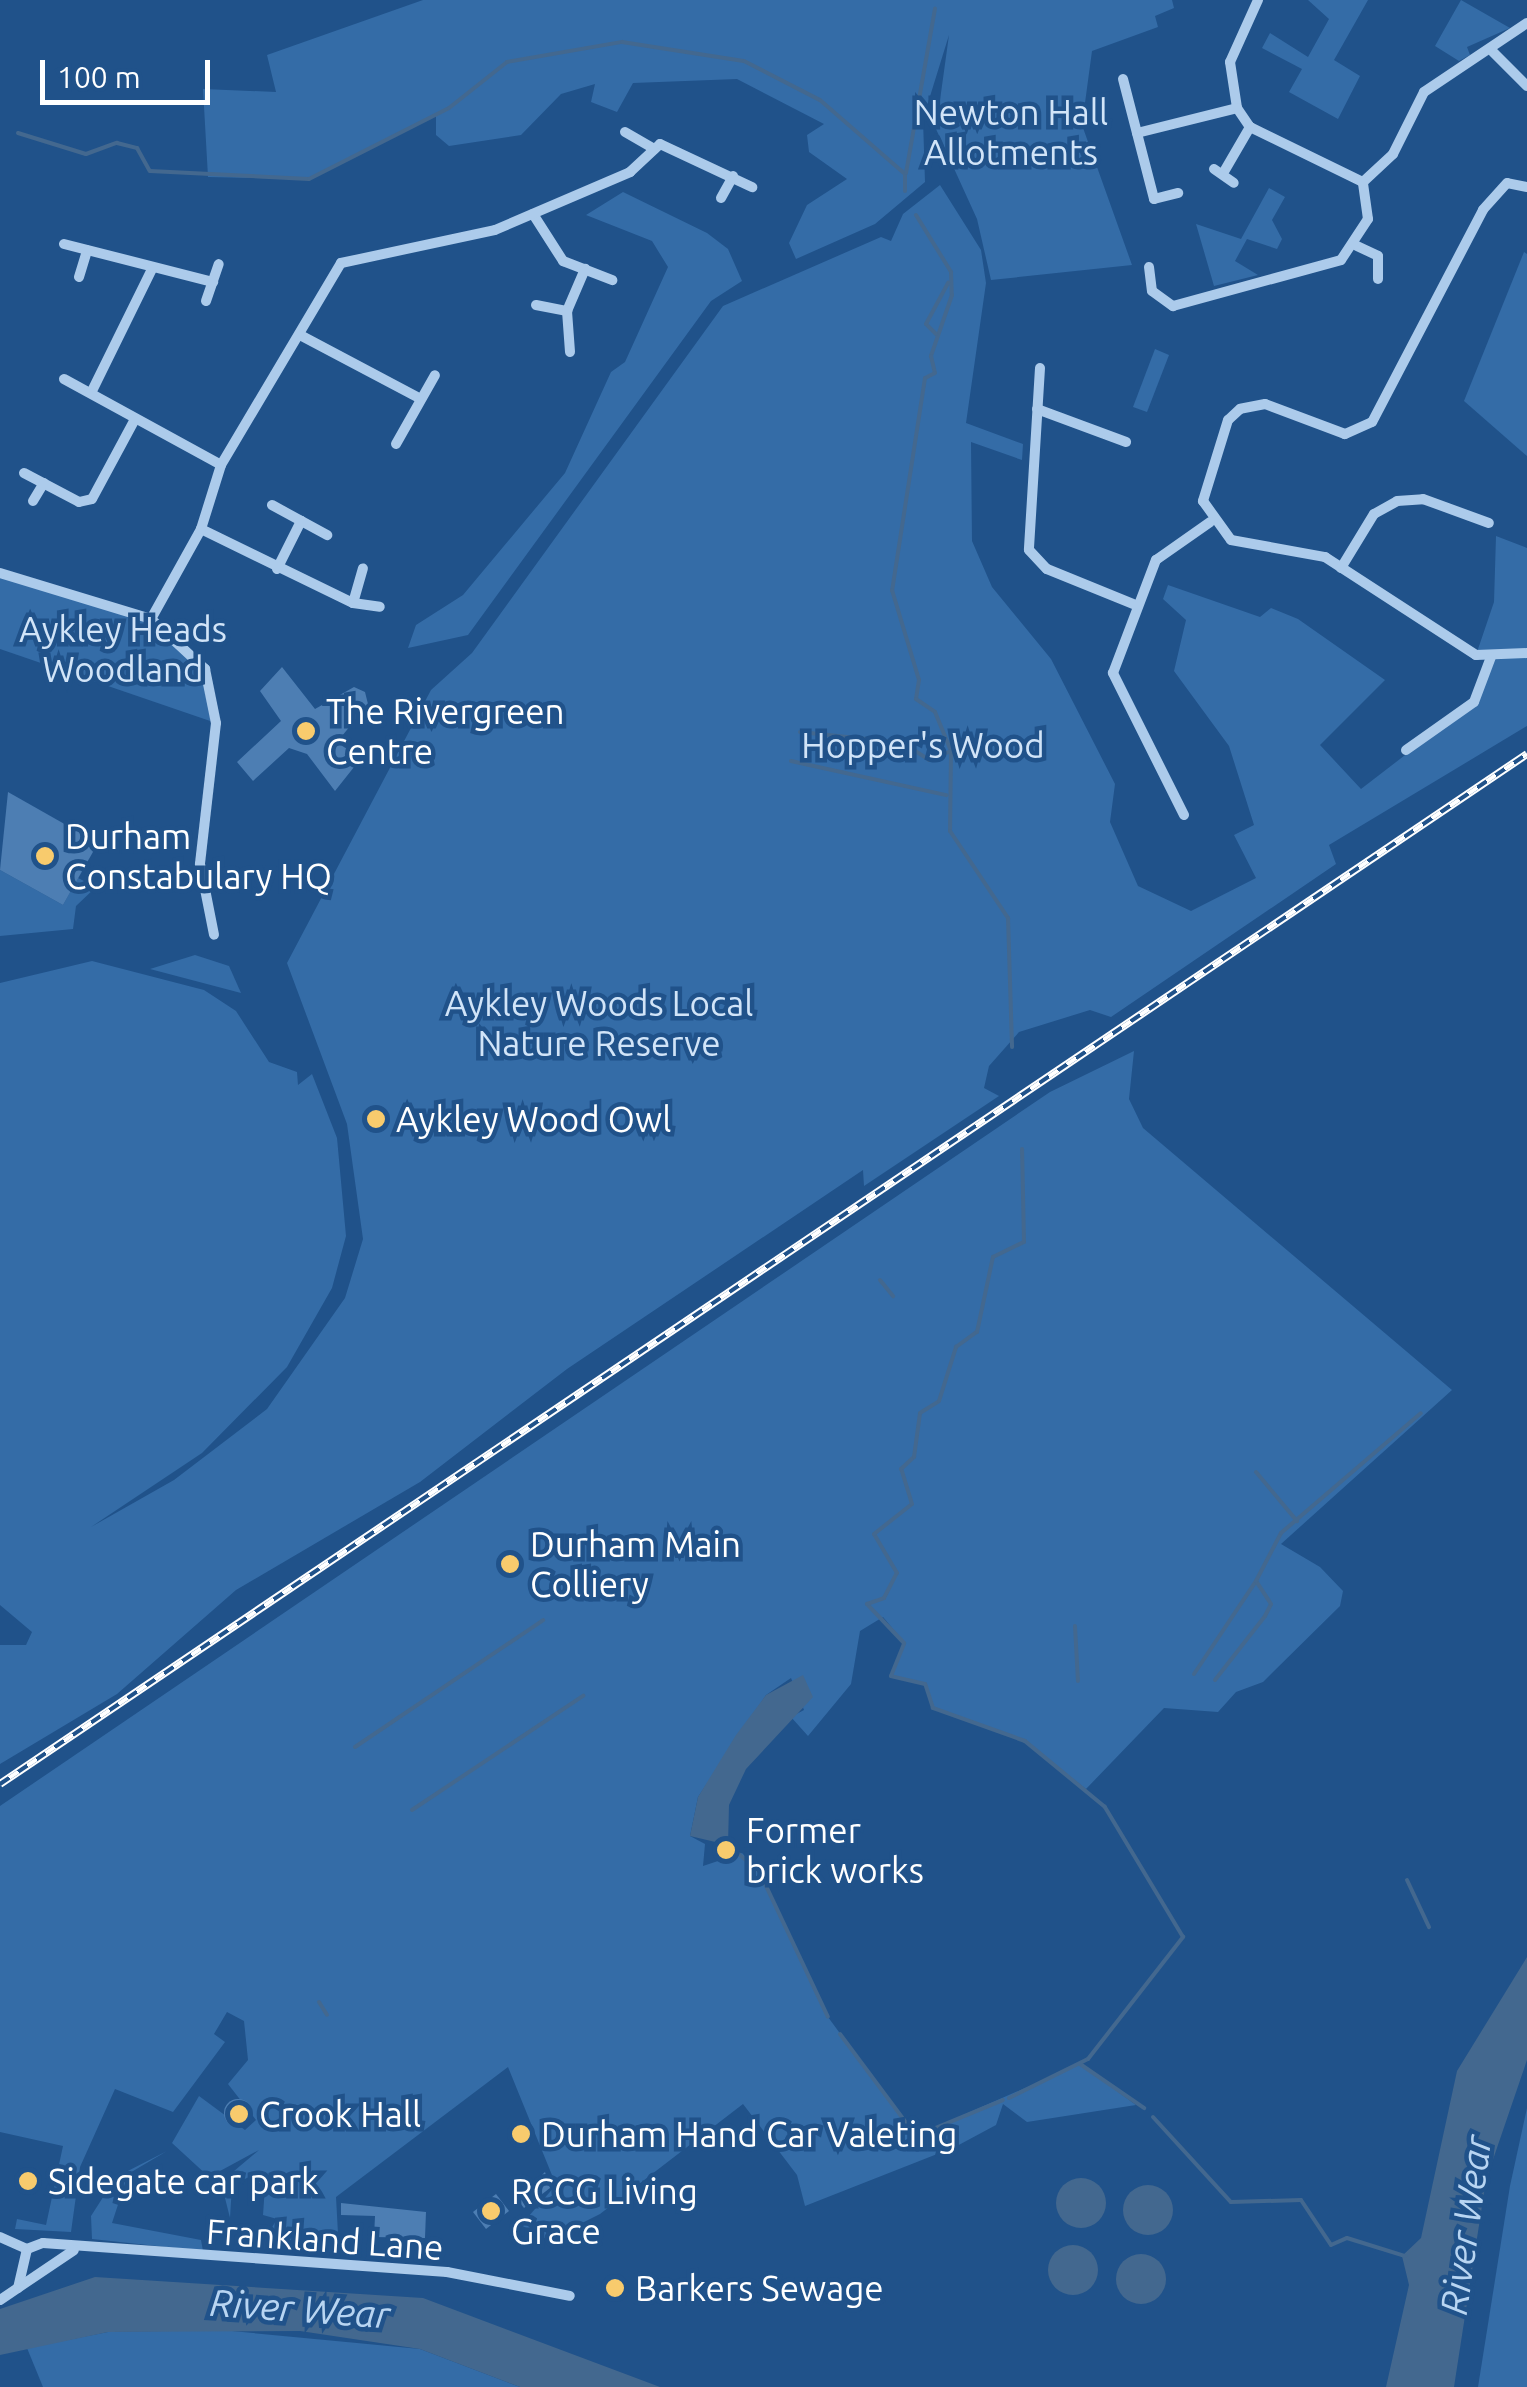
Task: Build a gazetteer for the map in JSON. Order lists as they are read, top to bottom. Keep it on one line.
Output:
{"streets":{"street":["Frankland Lane"]},"water":["River Wear"],"parks":["Newton Hall Allotments","Aykley Heads Woodland","Hopper's Wood","Aykley Woods Local Nature Reserve"],"places":["The Rivergreen Centre","Durham Constabulary HQ","Aykley Wood Owl","Durham Main Colliery","Former brick works","Crook Hall","Durham Hand Car Valeting","Sidegate car park","RCCG Living Grace","Barkers Sewage"],"scale_bar":"100 m"}
